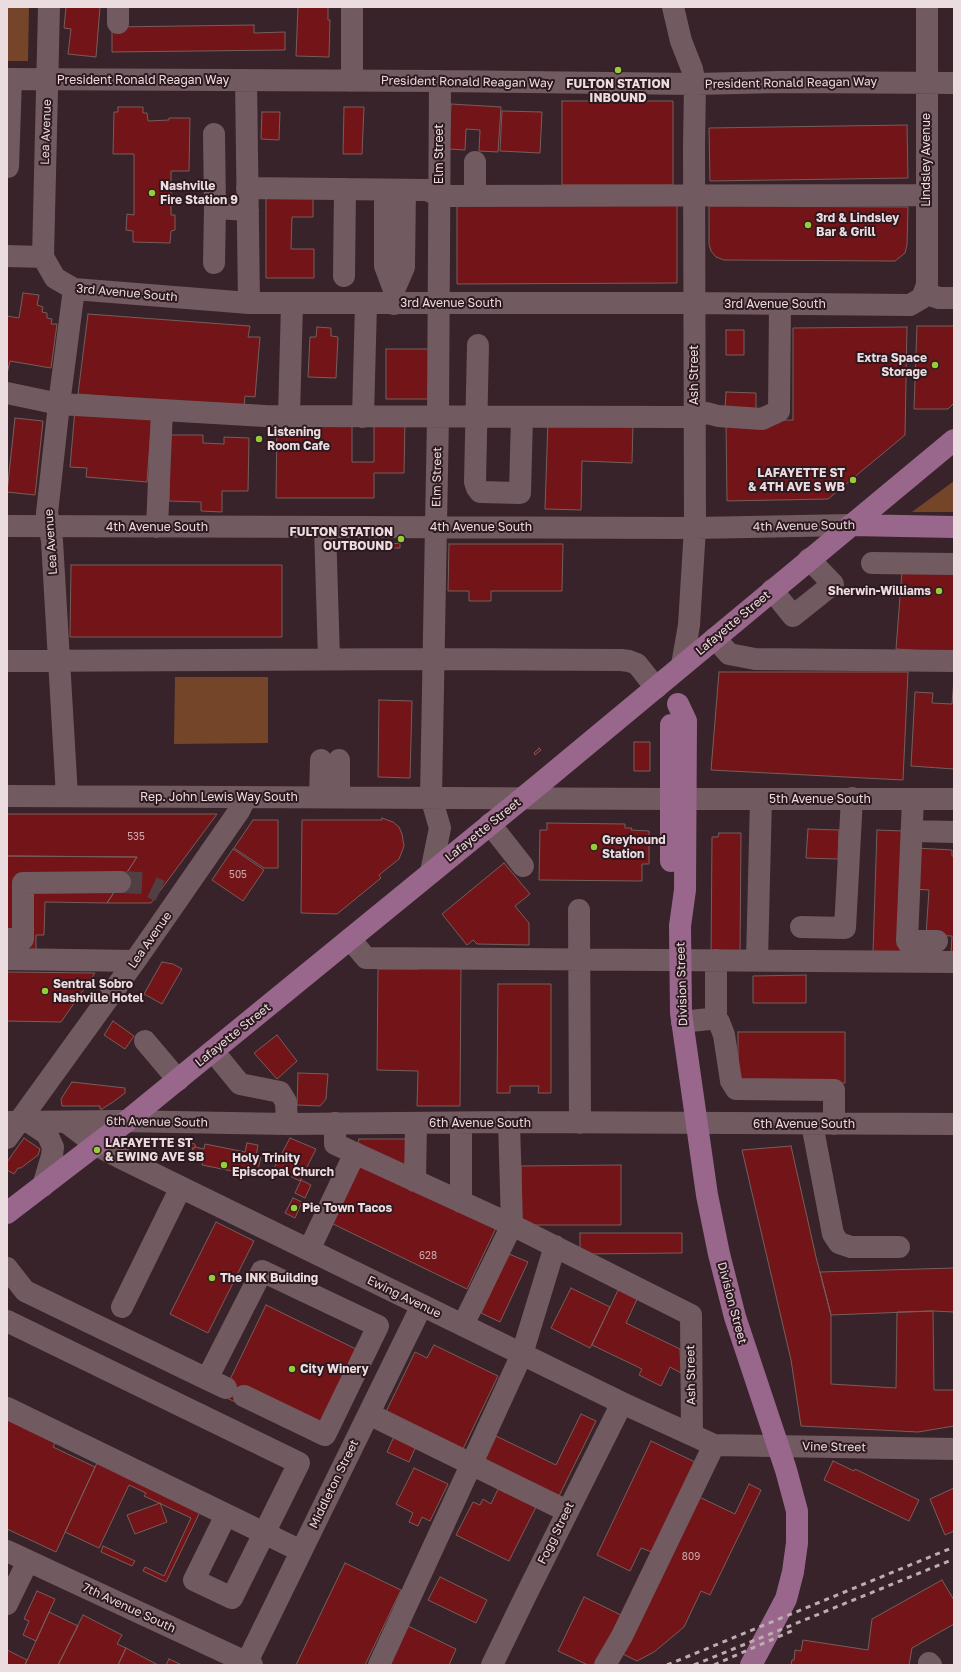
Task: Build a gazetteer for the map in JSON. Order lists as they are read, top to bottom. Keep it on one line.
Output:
{"streets":{"main road":["4th Avenue South","Lafayette Street","Division Street"],"street":["President Ronald Reagan Way","Lea Avenue","Elm Street","Lindsley Avenue","3rd Avenue South","Ash Street","Rep. John Lewis Way South","5th Avenue South","6th Avenue South","Ewing Avenue","Vine Street","Middleton Street","Fogg Street","7th Avenue South"]},"crossings":[["President Ronald Reagan Way","Lea Avenue"],["President Ronald Reagan Way","Elm Street"],["President Ronald Reagan Way","Lindsley Avenue"],["President Ronald Reagan Way","Ash Street"],["Lea Avenue","3rd Avenue South"],["Lea Avenue","4th Avenue South"],["Lea Avenue","Rep. John Lewis Way South"],["Lea Avenue","6th Avenue South"],["Elm Street","3rd Avenue South"],["Elm Street","4th Avenue South"],["Elm Street","Lafayette Street"],["Elm Street","Rep. John Lewis Way South"],["Elm Street","5th Avenue South"],["Lindsley Avenue","3rd Avenue South"],["3rd Avenue South","Ash Street"],["Ash Street","4th Avenue South"],["Ash Street","Lafayette Street"],["Ash Street","Division Street"],["Ash Street","Ewing Avenue"],["4th Avenue South","Lafayette Street"],["Lafayette Street","5th Avenue South"],["Lafayette Street","Division Street"],["Lafayette Street","6th Avenue South"],["Lafayette Street","Ewing Avenue"],["Rep. John Lewis Way South","5th Avenue South"],["5th Avenue South","Division Street"],["Division Street","6th Avenue South"],["6th Avenue South","Ewing Avenue"],["Ewing Avenue","Vine Street"],["Ewing Avenue","Middleton Street"],["Ewing Avenue","Fogg Street"],["Middleton Street","7th Avenue South"]],"places":["FULTON STATION INBOUND","Nashville Fire Station 9","3rd & Lindsley Bar & Grill","Extra Space Storage","Listening Room Cafe","LAFAYETTE ST & 4TH AVE S WB","FULTON STATION OUTBOUND","Sherwin-Williams","Greyhound Station","Sentral Sobro Nashville Hotel","LAFAYETTE ST & EWING AVE SB","Holy Trinity Episcopal Church","Pie Town Tacos","The INK Building","City Winery"],"house_numbers":["535","505","628","809"]}
